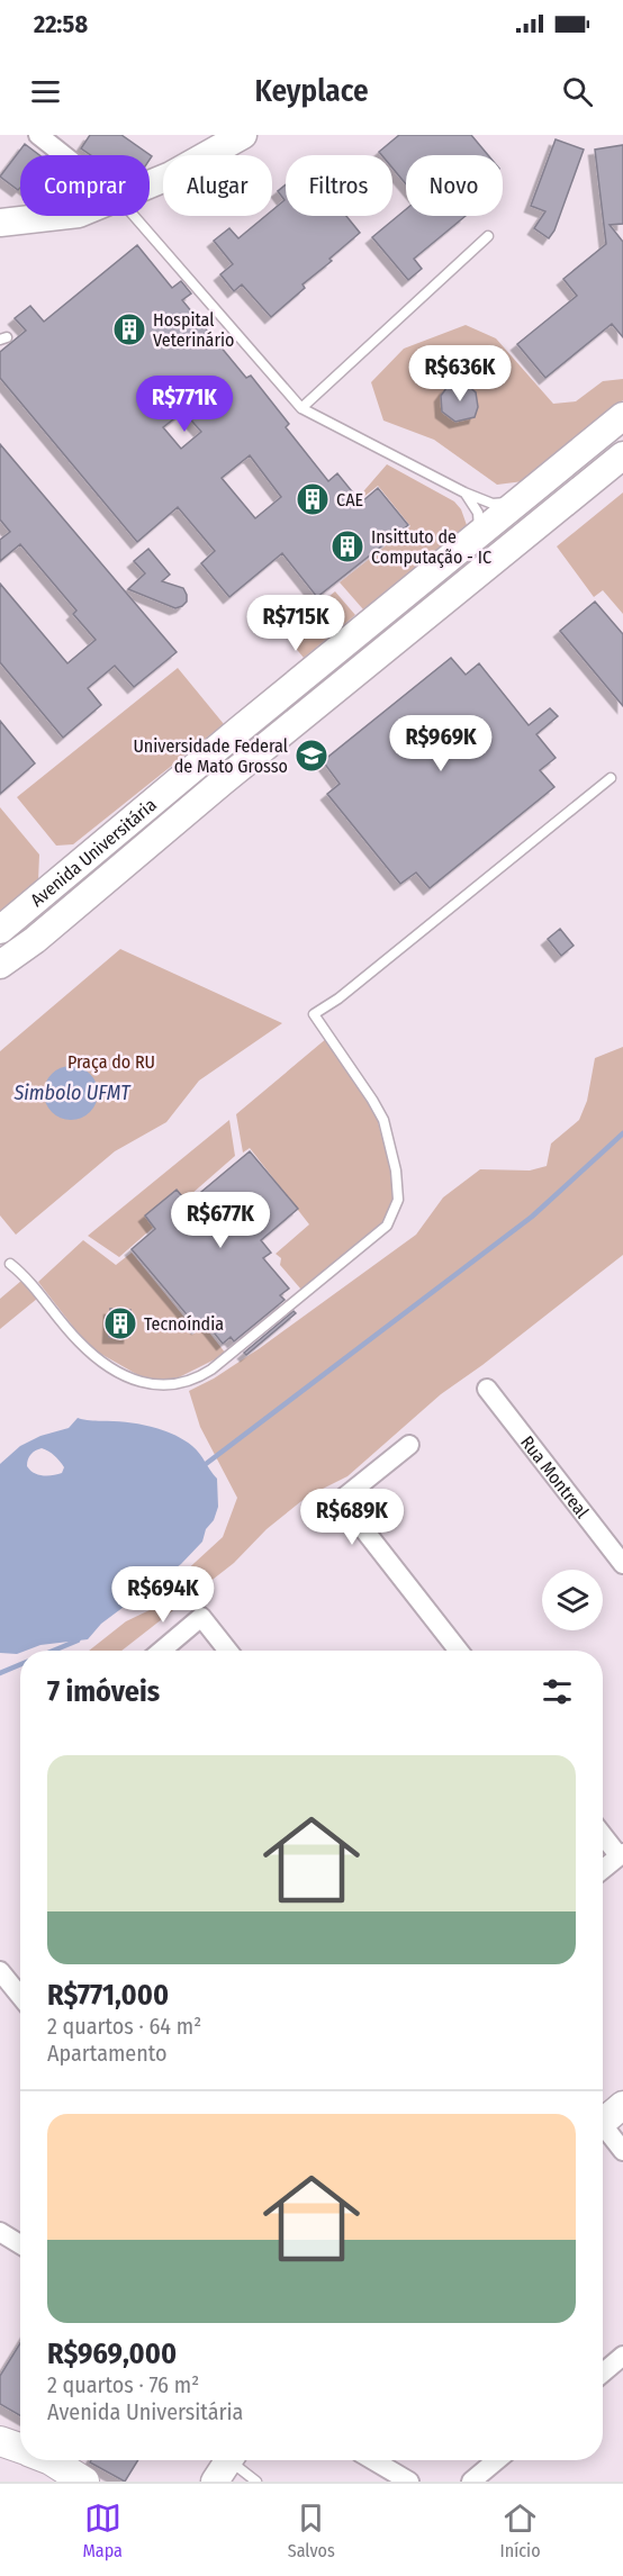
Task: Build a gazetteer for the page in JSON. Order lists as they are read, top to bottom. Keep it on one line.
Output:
{"streets":{"street":["Avenida Universitária","Rua Montreal"]},"water":["Simbolo UFMT"],"parks":["Praça do RU"],"places":{"building":["Hospital Veterinário","CAE","Insittuto de Computação - IC","Tecnoíndia"],"school or university":["Universidade Federal de Mato Grosso"]},"page":{"status":"22:58","header":"Keyplace","chip":["Comprar","Alugar","Filtros","Novo"],"price":["R$636K","R$771K","R$715K","R$969K","R$677K","R$689K","R$694K"],"heading":"7 imóveis","list":[{"name":"R$771,000","note":"2 quartos · 64 m² · Apartamento"},{"name":"R$969,000","note":"2 quartos · 76 m² · Avenida Universitária"}],"tabs":["Mapa","Salvos","Início"]}}
